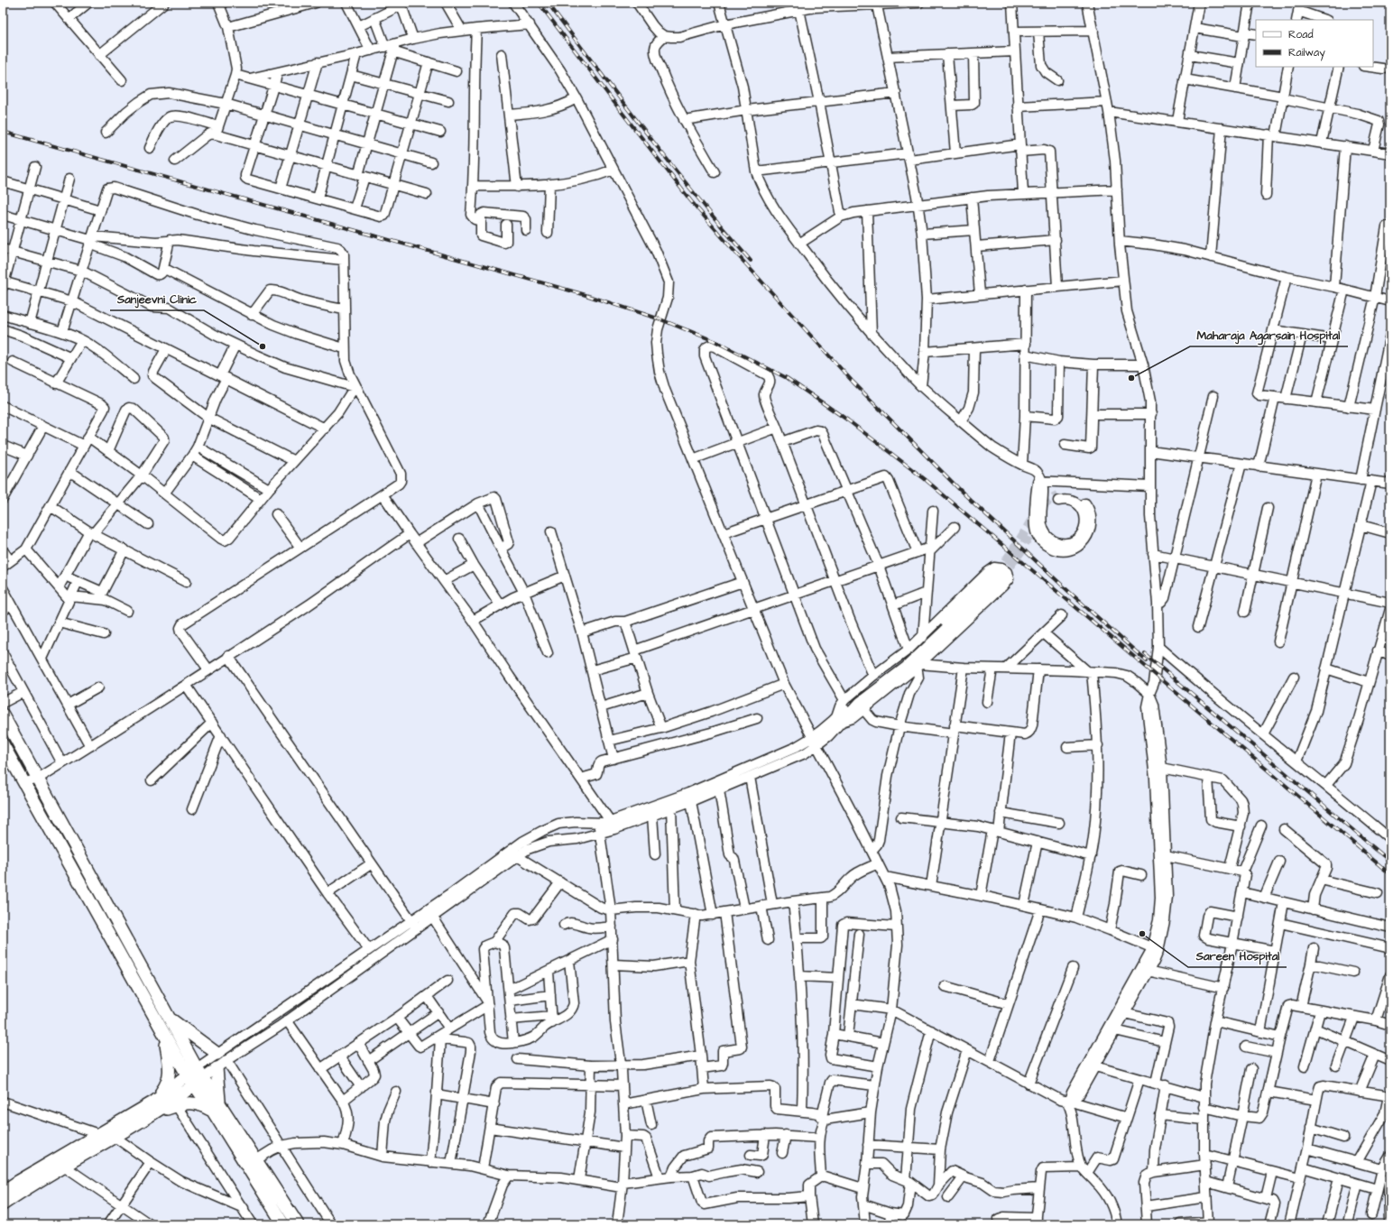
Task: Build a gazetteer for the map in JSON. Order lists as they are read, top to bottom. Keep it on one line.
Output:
{"places":["Sanjeevni Clinic","Maharaja Agarsain Hospital","Sareen Hospital"],"legend":["Road","Railway"]}
